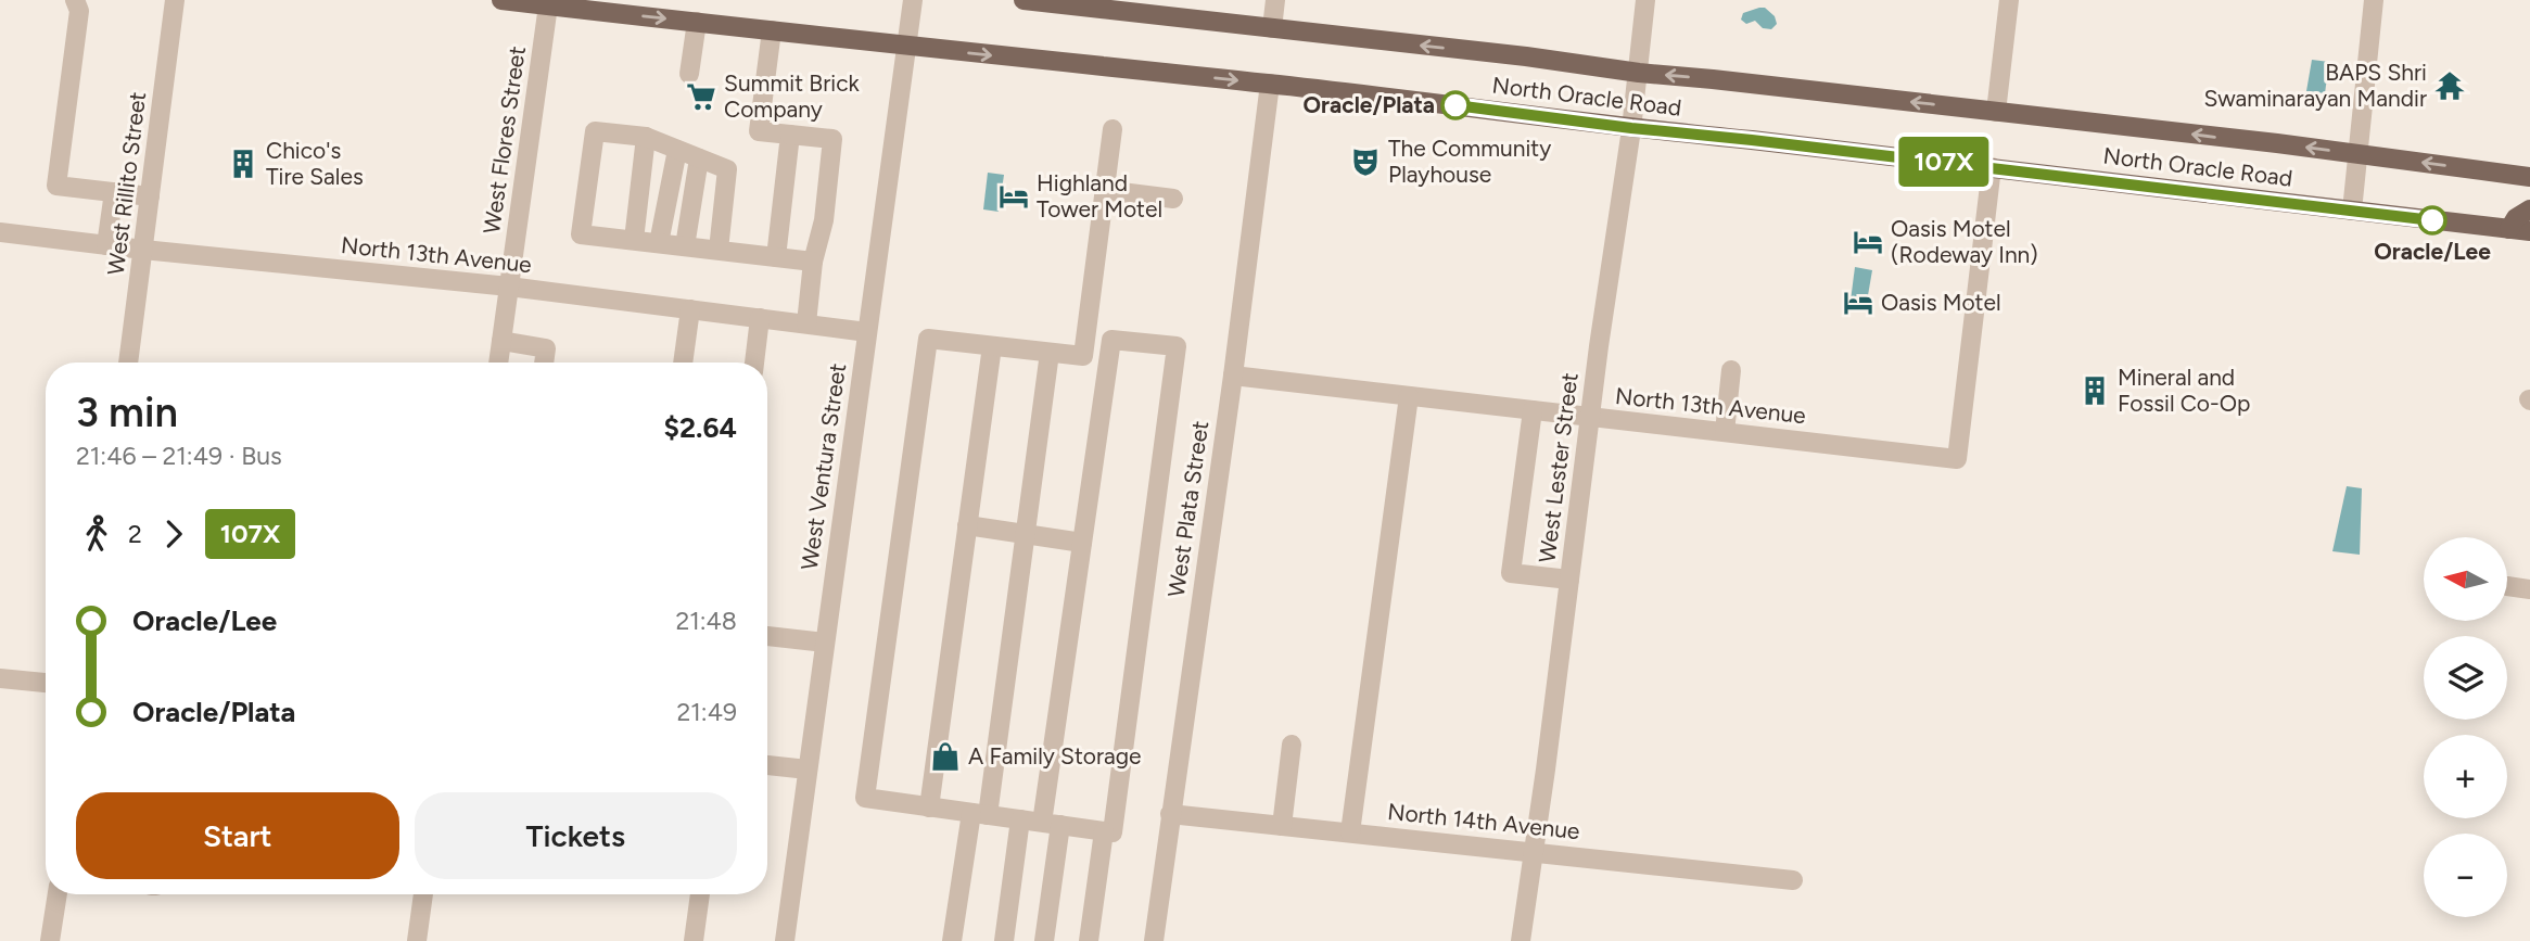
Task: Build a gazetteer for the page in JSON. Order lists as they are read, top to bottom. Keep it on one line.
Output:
{"streets":{"main road":["North Oracle Road"],"street":["West Flores Street","West Rillito Street","North 13th Avenue","West Ventura Street","West Lester Street","West Plata Street","North 14th Avenue"]},"crossings":[["North Oracle Road","West Flores Street"],["North Oracle Road","North 13th Avenue"],["North Oracle Road","West Ventura Street"],["North Oracle Road","West Lester Street"],["North Oracle Road","West Plata Street"],["West Flores Street","North 13th Avenue"],["West Rillito Street","North 13th Avenue"],["North 13th Avenue","West Ventura Street"],["North 13th Avenue","West Lester Street"],["North 13th Avenue","West Plata Street"],["West Lester Street","North 14th Avenue"],["West Plata Street","North 14th Avenue"]],"places":{"temple":["BAPS Shri Swaminarayan Mandir"],"supermarket":["Summit Brick Company"],"other":["Oracle/Plata","Oracle/Lee"],"theatre":["The Community Playhouse"],"building":["Chico's Tire Sales","Mineral and Fossil Co-Op"],"hotel":["Highland Tower Motel","Oasis Motel (Rodeway Inn)","Oasis Motel"],"shop":["A Family Storage"]},"lines":["bus line 107X"],"north":"left","page":{"on_map":"107X","heading":["3 min","21:46 – 21:49 · Bus","$2.64"],"legs":["2","107X"],"map_buttons":["+","−"],"list":[{"name":"Oracle/Lee","value":"21:48"},{"name":"Oracle/Plata","value":"21:49"}],"buttons":["Start","Tickets"]}}
